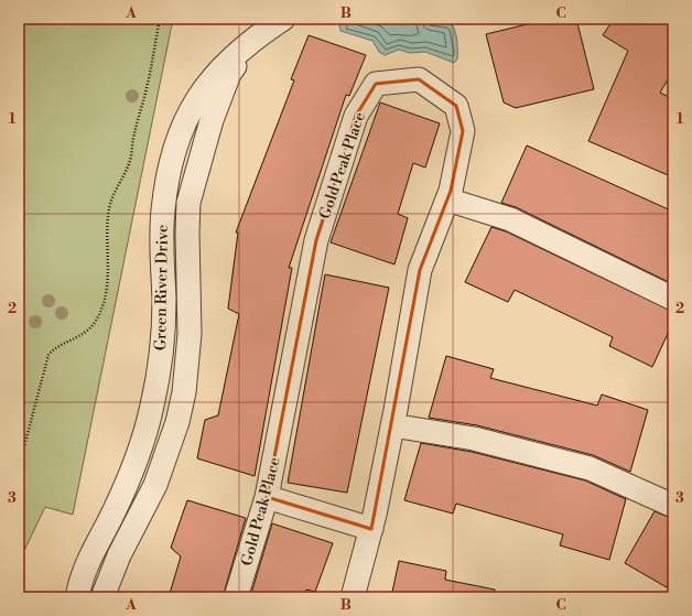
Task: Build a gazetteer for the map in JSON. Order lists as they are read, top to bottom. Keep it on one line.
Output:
{"streets":{"street":["Gold Peak Place","Green River Drive"]},"grid":{"columns":["A","B","C"],"rows":["1","2","3"]}}
